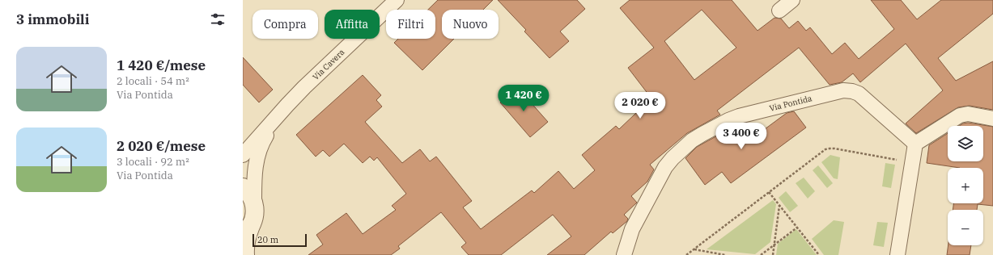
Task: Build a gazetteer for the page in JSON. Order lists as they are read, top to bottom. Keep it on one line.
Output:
{"streets":{"street":["Via Cavera","Via Pontida"]},"scale_bar":"20 m","page":{"heading":"3 immobili","chip":["Compra","Affitta","Filtri","Nuovo"],"list":[{"name":"1 420 €/mese","note":"2 locali · 54 m² · Via Pontida"},{"name":"2 020 €/mese","note":"3 locali · 92 m² · Via Pontida"}],"price":["1 420 €","2 020 €","3 400 €"],"map_buttons":["+","−"],"scale":"20 m"}}
